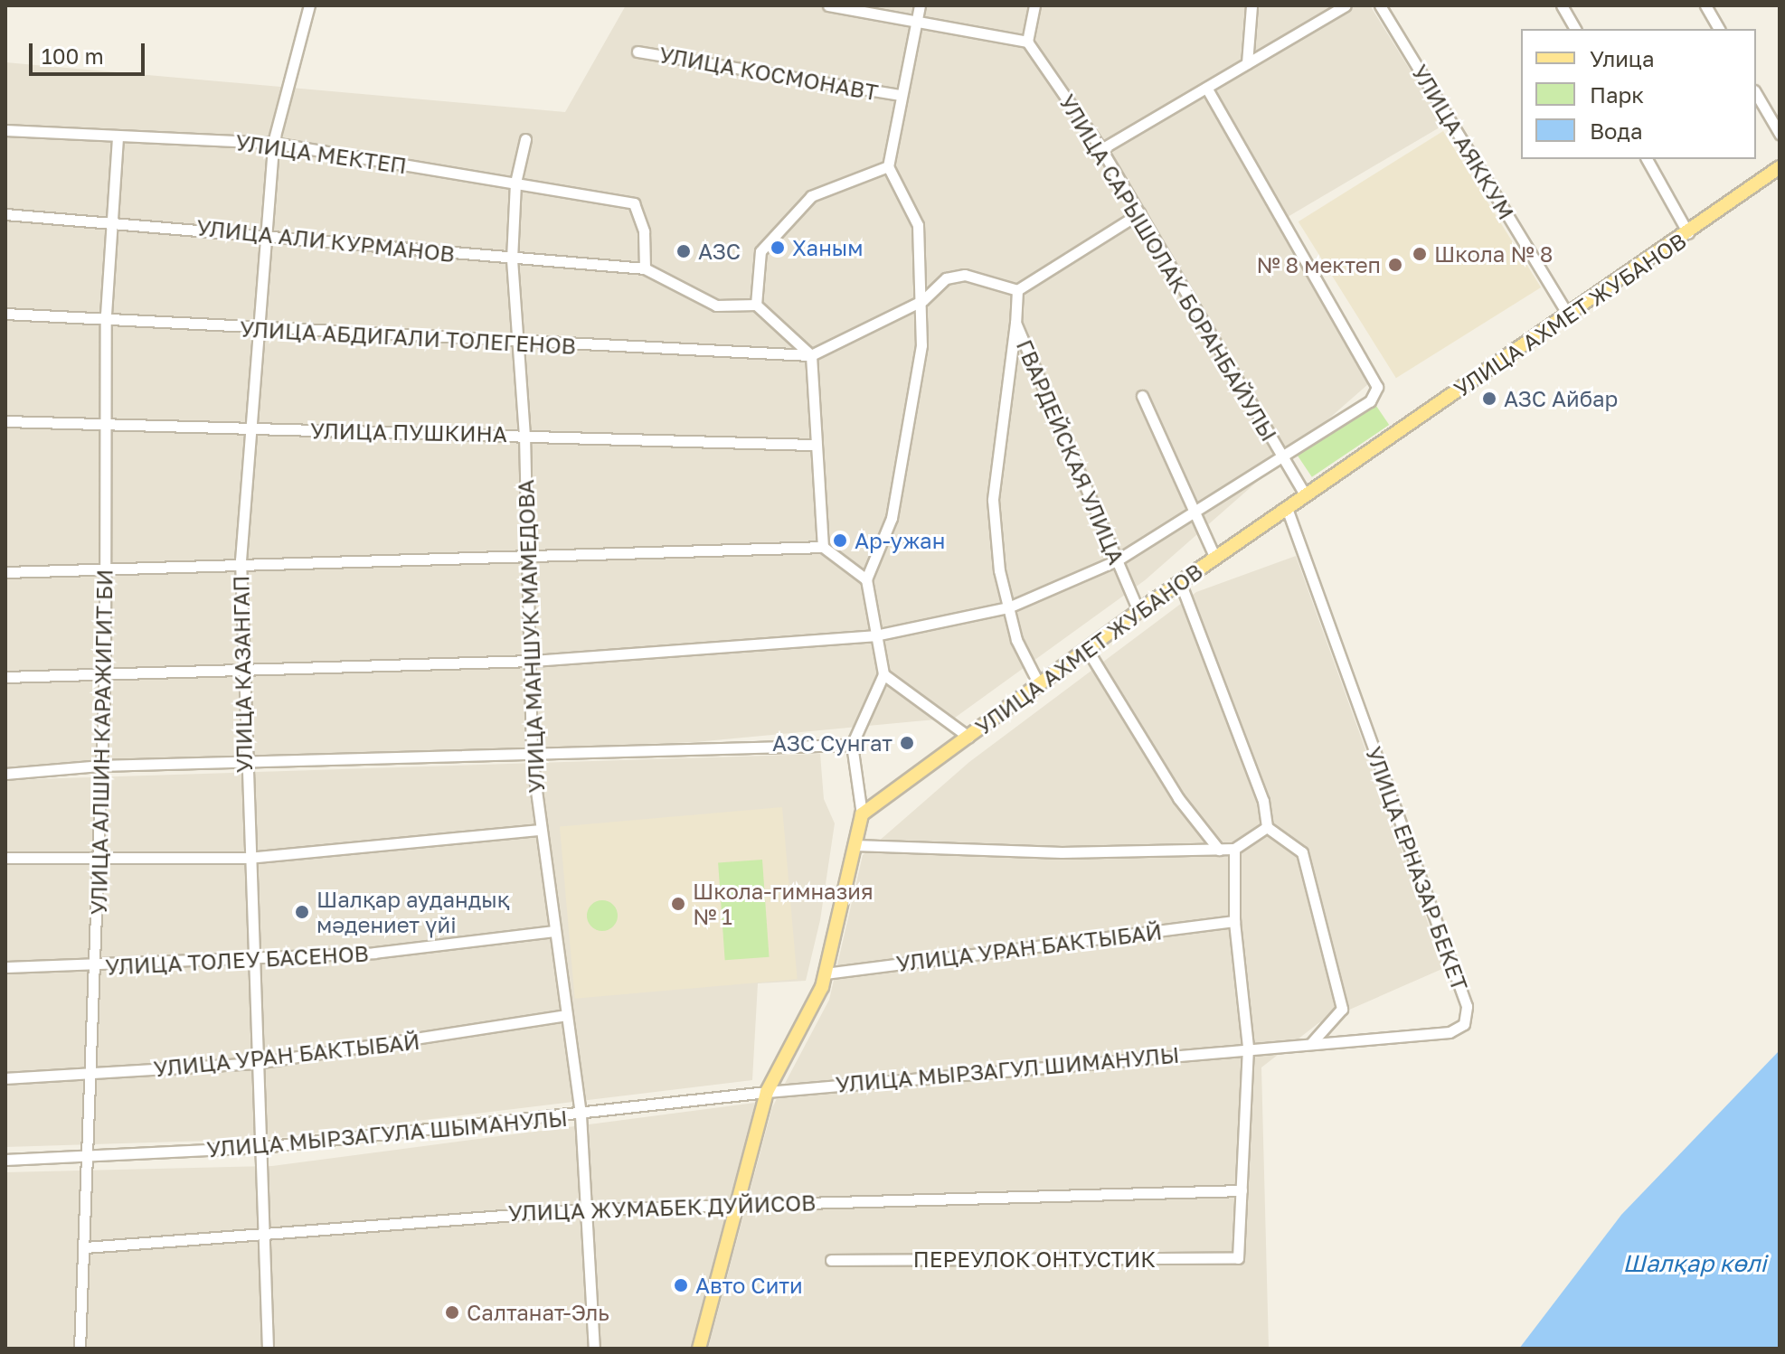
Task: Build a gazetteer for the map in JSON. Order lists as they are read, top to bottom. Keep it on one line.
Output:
{"streets":{"main road":["УЛИЦА АХМЕТ ЖУБАНОВ"],"street":["УЛИЦА КОСМОНАВТ","УЛИЦА АЯККУМ","УЛИЦА МЕКТЕП","УЛИЦА АЛИ КУРМАНОВ","УЛИЦА САРЫШОЛАК БОРАНБАЙУЛЫ","УЛИЦА АБДИГАЛИ ТОЛЕГЕНОВ","УЛИЦА ПУШКИНА","ГВАРДЕЙСКАЯ УЛИЦА","УЛИЦА МАНШУК МАМЕДОВА","УЛИЦА КАЗАНГАП","УЛИЦА АЛШИН КАРАЖИГИТ БИ","УЛИЦА ЕРНАЗАР БЕКЕТ","УЛИЦА УРАН БАКТЫБАЙ","УЛИЦА ТОЛЕУ БАСЕНОВ","УЛИЦА МЫРЗАГУЛ ШИМАНУЛЫ","УЛИЦА МЫРЗАГУЛА ШЫМАНУЛЫ","УЛИЦА ЖУМАБЕК ДУЙИСОВ","ПЕРЕУЛОК ОНТУСТИК"]},"crossings":[["УЛИЦА АЯККУМ","УЛИЦА АХМЕТ ЖУБАНОВ"],["УЛИЦА МЕКТЕП","УЛИЦА АЛИ КУРМАНОВ"],["УЛИЦА МЕКТЕП","УЛИЦА МАНШУК МАМЕДОВА"],["УЛИЦА МЕКТЕП","УЛИЦА КАЗАНГАП"],["УЛИЦА МЕКТЕП","УЛИЦА АЛШИН КАРАЖИГИТ БИ"],["УЛИЦА АЛИ КУРМАНОВ","УЛИЦА МАНШУК МАМЕДОВА"],["УЛИЦА АЛИ КУРМАНОВ","УЛИЦА КАЗАНГАП"],["УЛИЦА АЛИ КУРМАНОВ","УЛИЦА АЛШИН КАРАЖИГИТ БИ"],["УЛИЦА САРЫШОЛАК БОРАНБАЙУЛЫ","УЛИЦА АХМЕТ ЖУБАНОВ"],["УЛИЦА АХМЕТ ЖУБАНОВ","ГВАРДЕЙСКАЯ УЛИЦА"],["УЛИЦА АХМЕТ ЖУБАНОВ","УЛИЦА ЕРНАЗАР БЕКЕТ"],["УЛИЦА АБДИГАЛИ ТОЛЕГЕНОВ","УЛИЦА МАНШУК МАМЕДОВА"],["УЛИЦА АБДИГАЛИ ТОЛЕГЕНОВ","УЛИЦА КАЗАНГАП"],["УЛИЦА АБДИГАЛИ ТОЛЕГЕНОВ","УЛИЦА АЛШИН КАРАЖИГИТ БИ"],["УЛИЦА ПУШКИНА","УЛИЦА МАНШУК МАМЕДОВА"],["УЛИЦА ПУШКИНА","УЛИЦА КАЗАНГАП"],["УЛИЦА ПУШКИНА","УЛИЦА АЛШИН КАРАЖИГИТ БИ"],["УЛИЦА МАНШУК МАМЕДОВА","УЛИЦА УРАН БАКТЫБАЙ"],["УЛИЦА МАНШУК МАМЕДОВА","УЛИЦА ТОЛЕУ БАСЕНОВ"],["УЛИЦА МАНШУК МАМЕДОВА","УЛИЦА МЫРЗАГУЛА ШЫМАНУЛЫ"],["УЛИЦА МАНШУК МАМЕДОВА","УЛИЦА ЖУМАБЕК ДУЙИСОВ"],["УЛИЦА КАЗАНГАП","УЛИЦА УРАН БАКТЫБАЙ"],["УЛИЦА КАЗАНГАП","УЛИЦА ТОЛЕУ БАСЕНОВ"],["УЛИЦА КАЗАНГАП","УЛИЦА МЫРЗАГУЛА ШЫМАНУЛЫ"],["УЛИЦА КАЗАНГАП","УЛИЦА ЖУМАБЕК ДУЙИСОВ"],["УЛИЦА АЛШИН КАРАЖИГИТ БИ","УЛИЦА УРАН БАКТЫБАЙ"],["УЛИЦА АЛШИН КАРАЖИГИТ БИ","УЛИЦА ТОЛЕУ БАСЕНОВ"],["УЛИЦА АЛШИН КАРАЖИГИТ БИ","УЛИЦА МЫРЗАГУЛА ШЫМАНУЛЫ"],["УЛИЦА АЛШИН КАРАЖИГИТ БИ","УЛИЦА ЖУМАБЕК ДУЙИСОВ"],["УЛИЦА ЕРНАЗАР БЕКЕТ","УЛИЦА МЫРЗАГУЛ ШИМАНУЛЫ"],["УЛИЦА МЫРЗАГУЛ ШИМАНУЛЫ","УЛИЦА МЫРЗАГУЛА ШЫМАНУЛЫ"],["УЛИЦА ЖУМАБЕК ДУЙИСОВ","ПЕРЕУЛОК ОНТУСТИК"]],"water":["Шалқар көлі"],"places":["Ханым","АЗС","Школа № 8","№ 8 мектеп","АЗС Айбар","Ар-ужан","АЗС Сунгат","Школа-гимназия № 1","Шалқар аудандық мәдениет үйі","Авто Сити","Салтанат-Эль"],"legend":["Улица","Парк","Вода"],"scale_bar":"100 m"}
